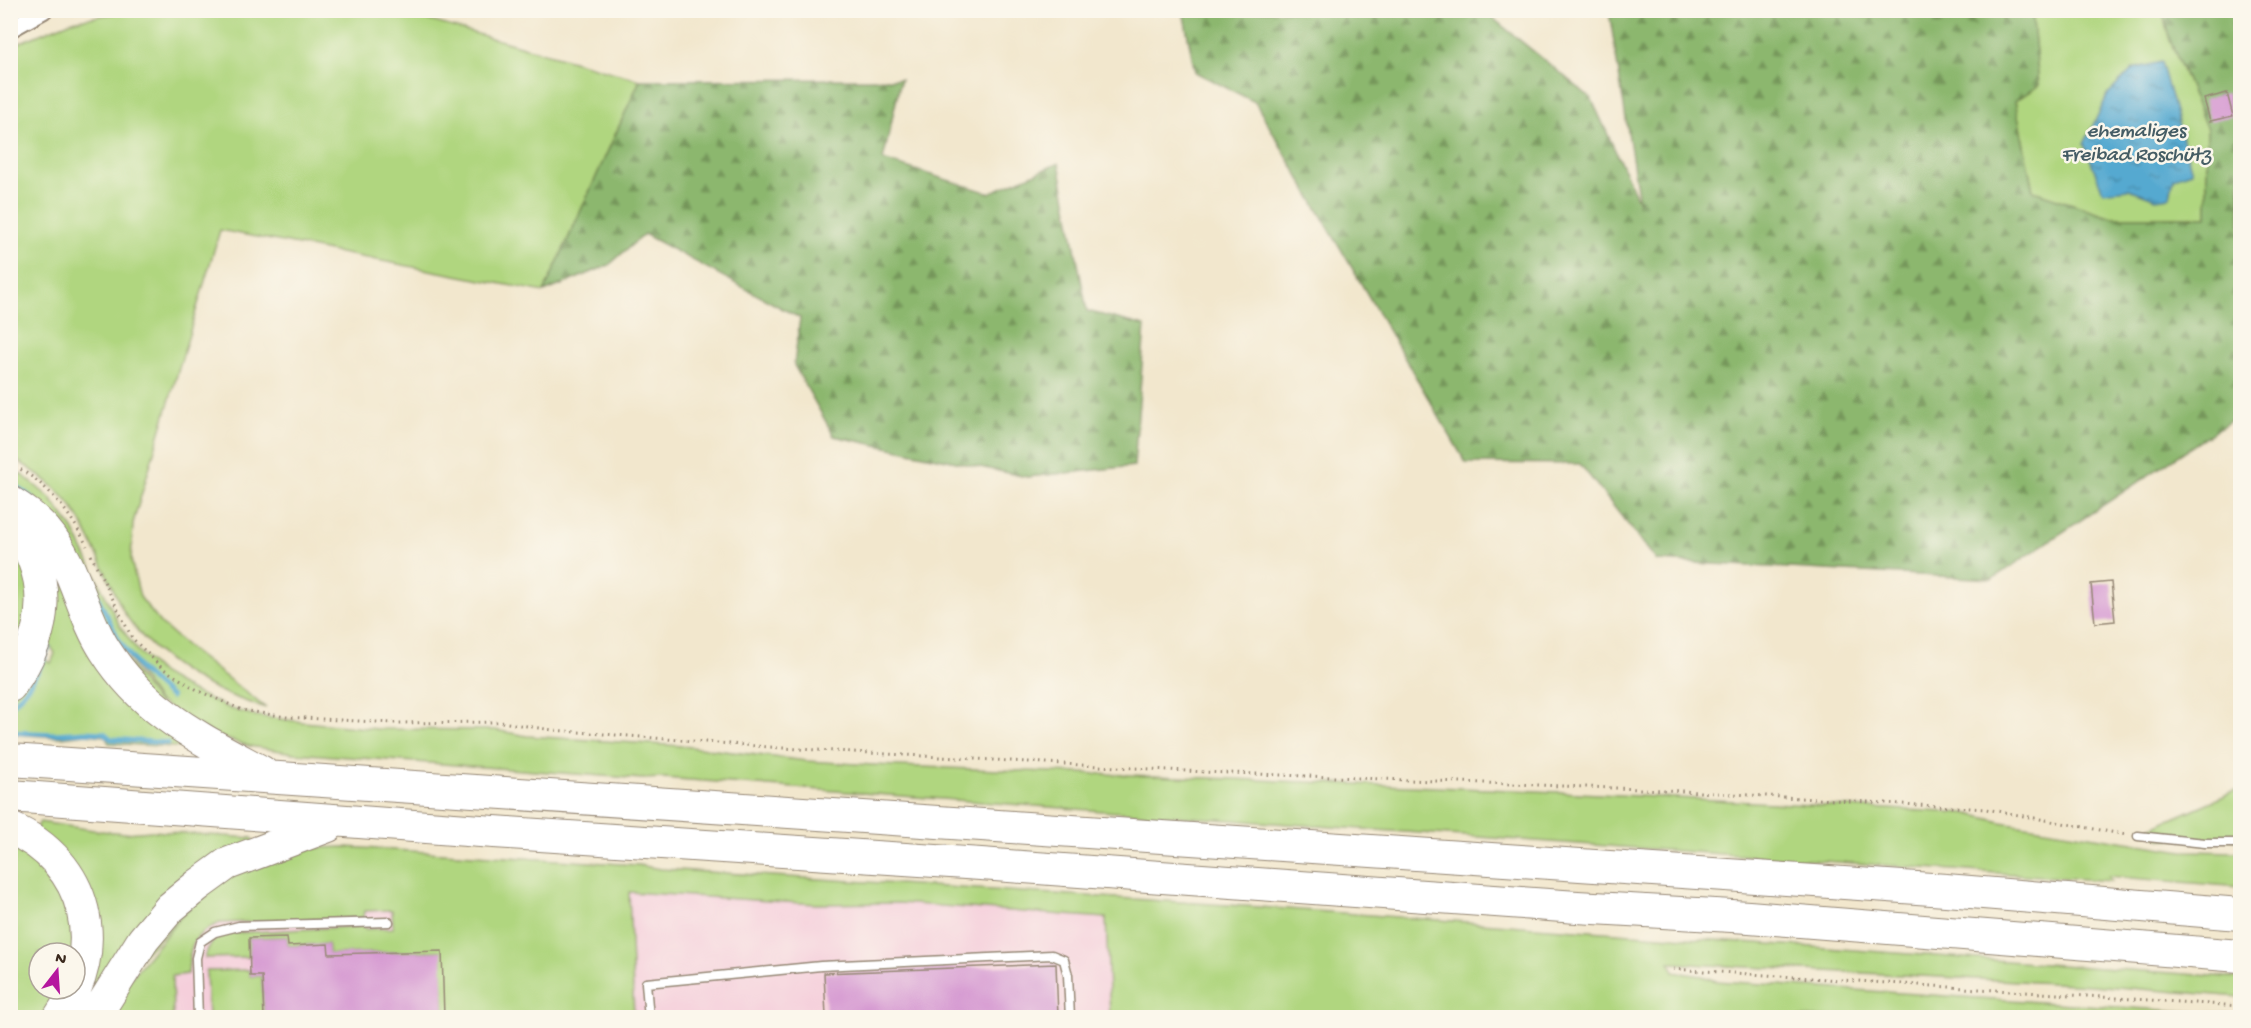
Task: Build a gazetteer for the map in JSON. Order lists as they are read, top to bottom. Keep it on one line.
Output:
{"water":["ehemaliges Freibad Roschütz"],"north":"top"}
